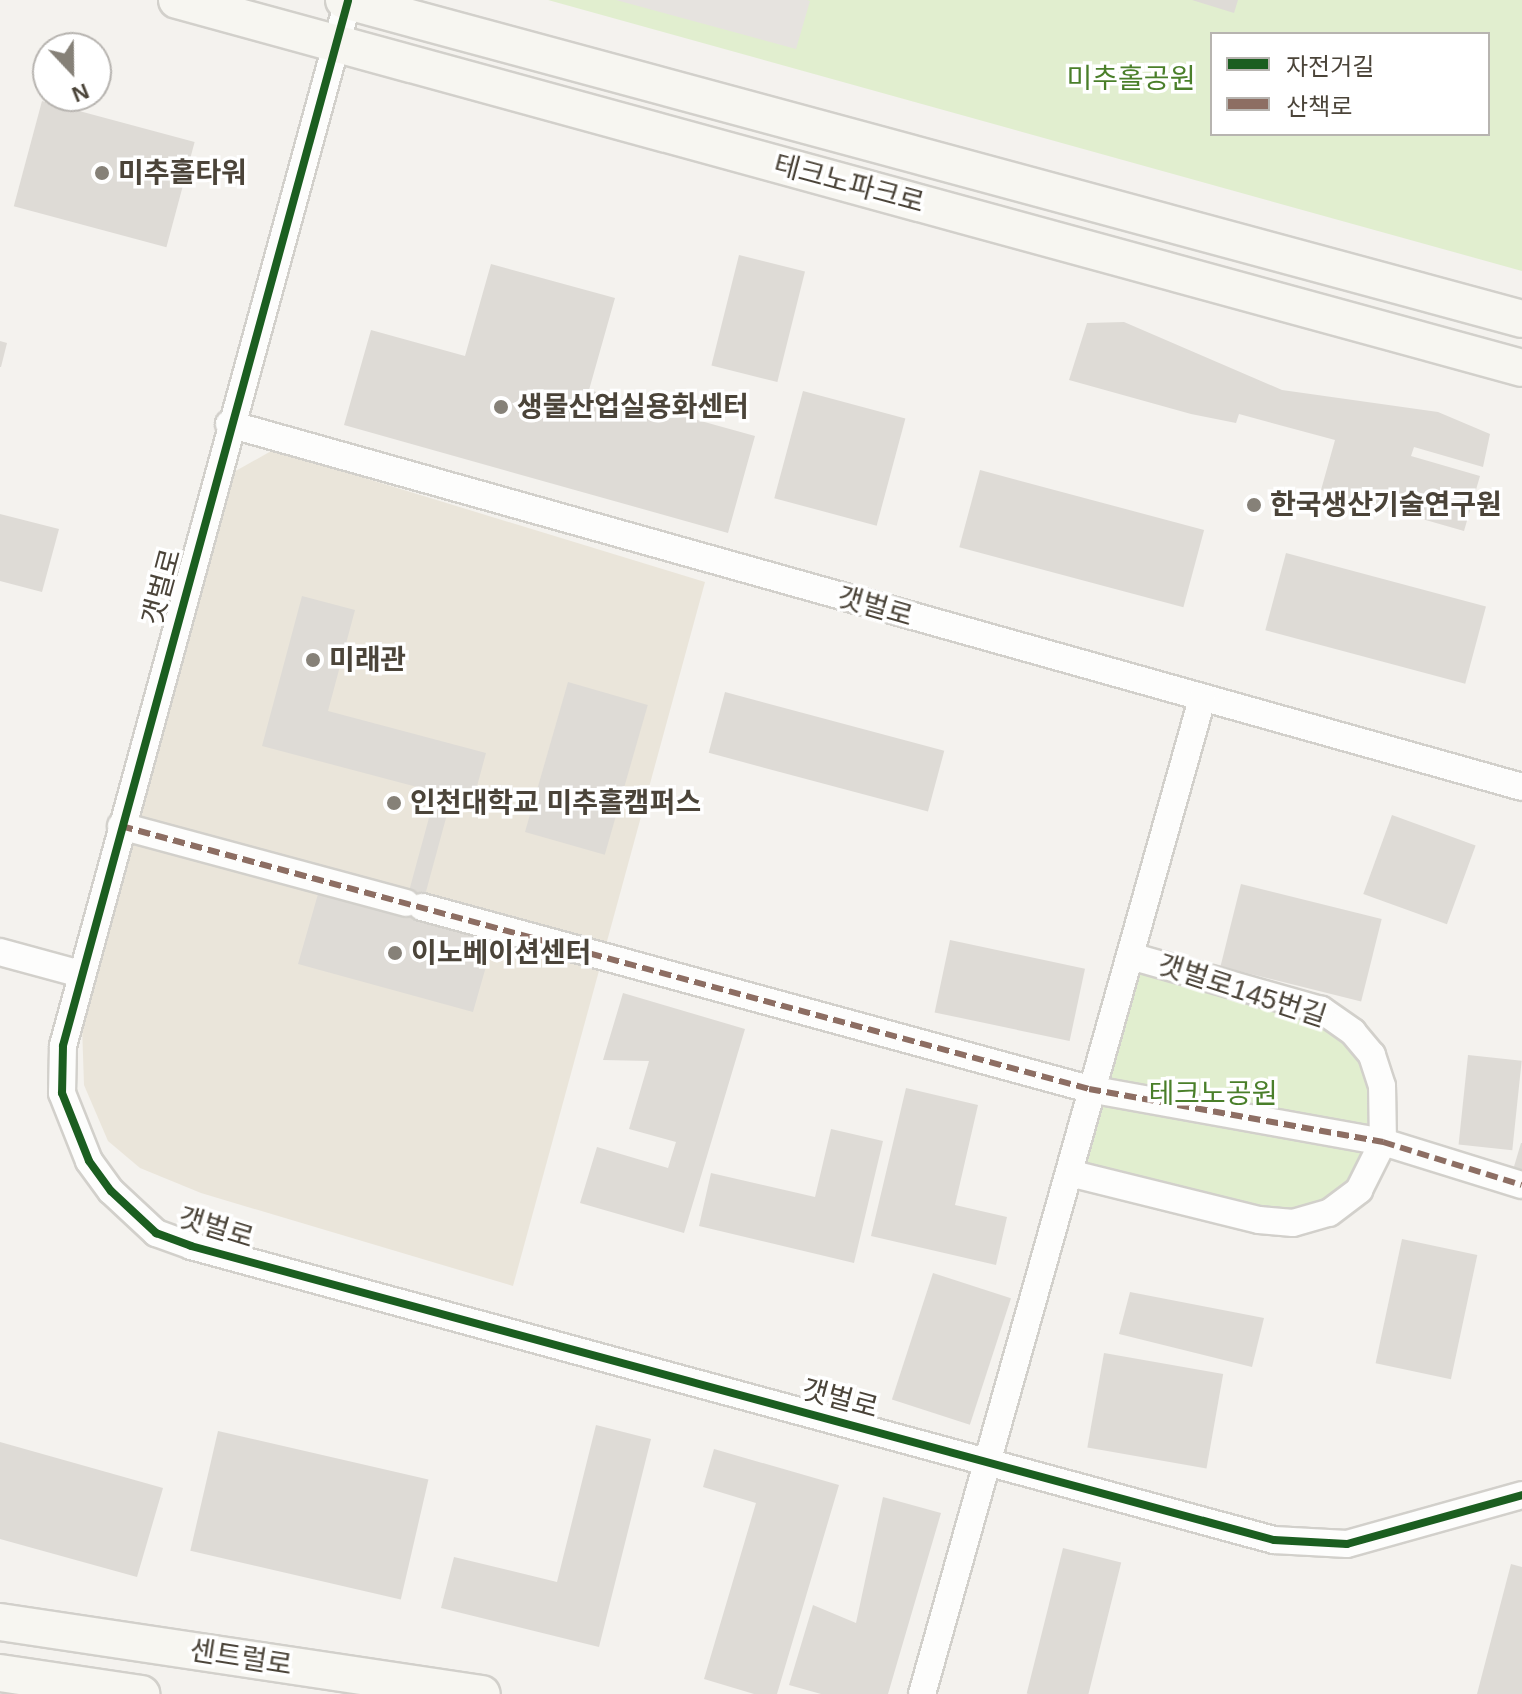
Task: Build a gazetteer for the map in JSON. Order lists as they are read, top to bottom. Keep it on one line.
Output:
{"streets":{"street":["테크노파크로","갯벌로","갯벌로145번길","센트럴로"]},"crossings":[["테크노파크로","갯벌로"],["갯벌로","갯벌로145번길"]],"parks":["미추홀공원","테크노공원"],"places":["미추홀타워","생물산업실용화센터","한국생산기술연구원","미래관","인천대학교 미추홀캠퍼스","이노베이션센터"],"legend":["자전거길","산책로"],"north":"bottom"}
